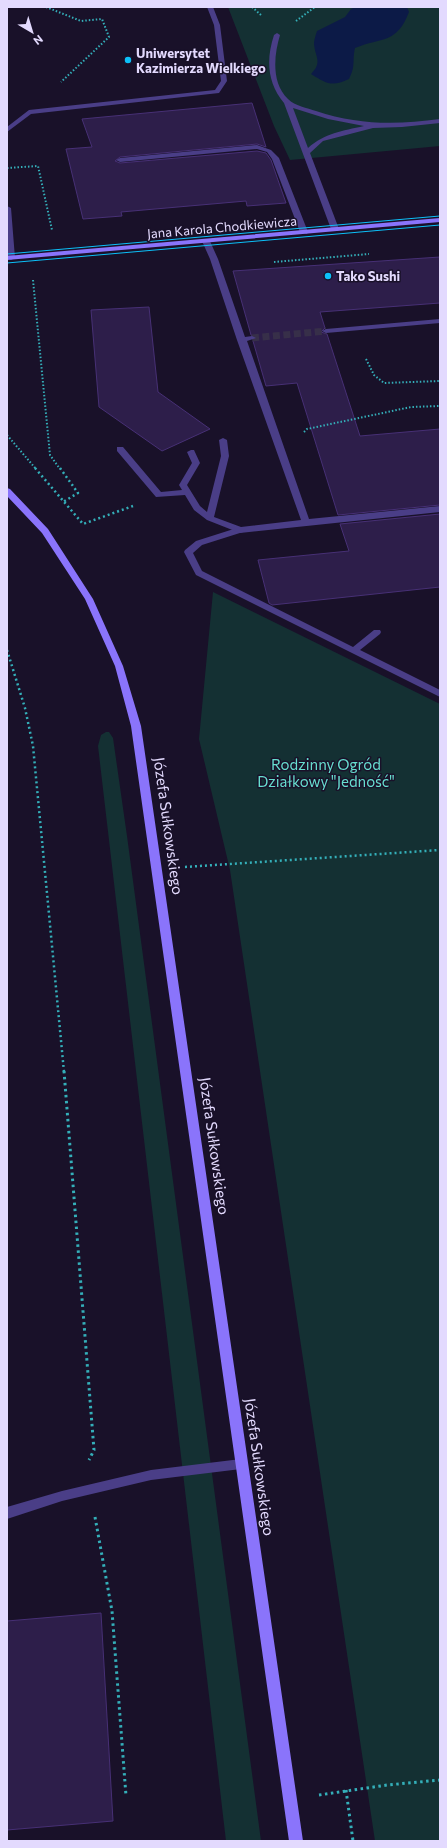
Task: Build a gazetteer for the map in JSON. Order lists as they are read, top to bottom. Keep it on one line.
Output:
{"streets":{"main road":["Jana Karola Chodkiewicza","Józefa Sułkowskiego"]},"parks":["Rodzinny Ogród Działkowy \"Jedność\""],"places":["Uniwersytet Kazimierza Wielkiego","Tako Sushi"],"north":"bottom right"}
